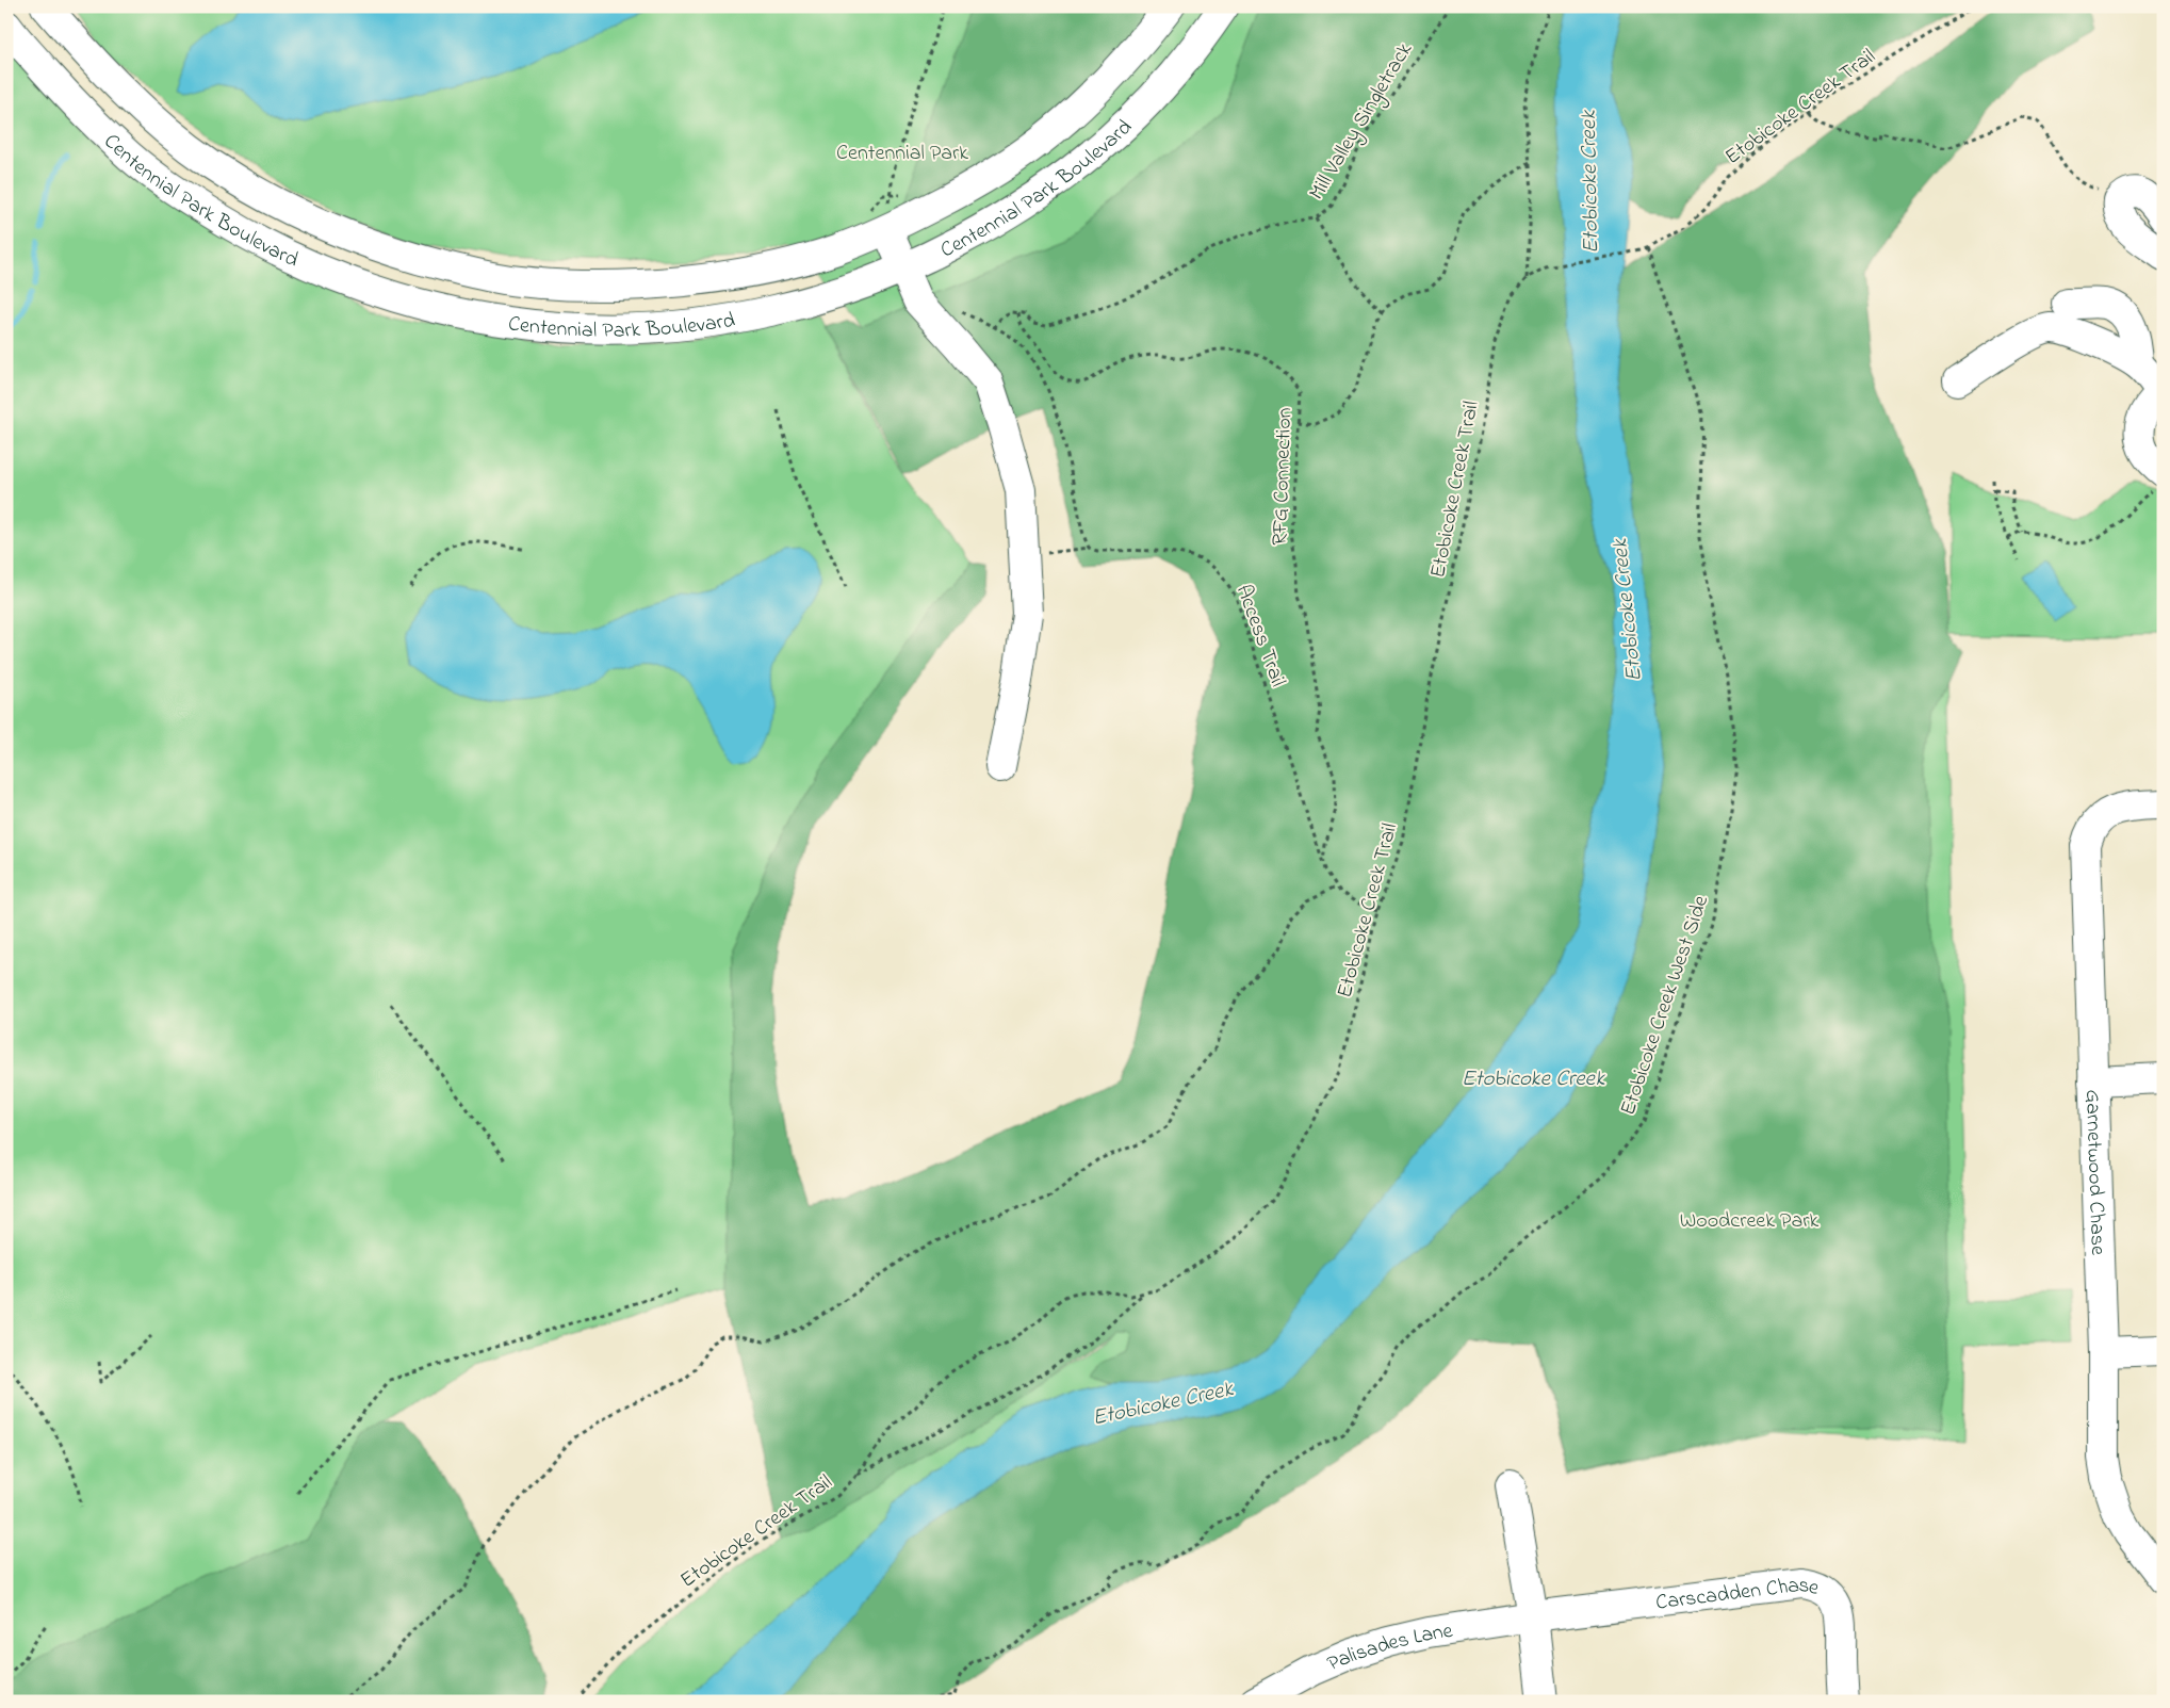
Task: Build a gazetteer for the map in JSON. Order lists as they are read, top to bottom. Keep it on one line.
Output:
{"streets":{"street":["Centennial Park Boulevard","Garnetwood Chase","Carscadden Chase","Palisades Lane"],"path":["Etobicoke Creek Trail","Mill Valley Singletrack","RFG Connection","Access Trail","Etobicoke Creek West Side"]},"crossings":[["Etobicoke Creek Trail","Access Trail"],["Etobicoke Creek Trail","Etobicoke Creek West Side"],["Mill Valley Singletrack","RFG Connection"],["RFG Connection","Access Trail"],["Carscadden Chase","Palisades Lane"]],"water":["Etobicoke Creek"],"parks":["Centennial Park","Woodcreek Park"]}
